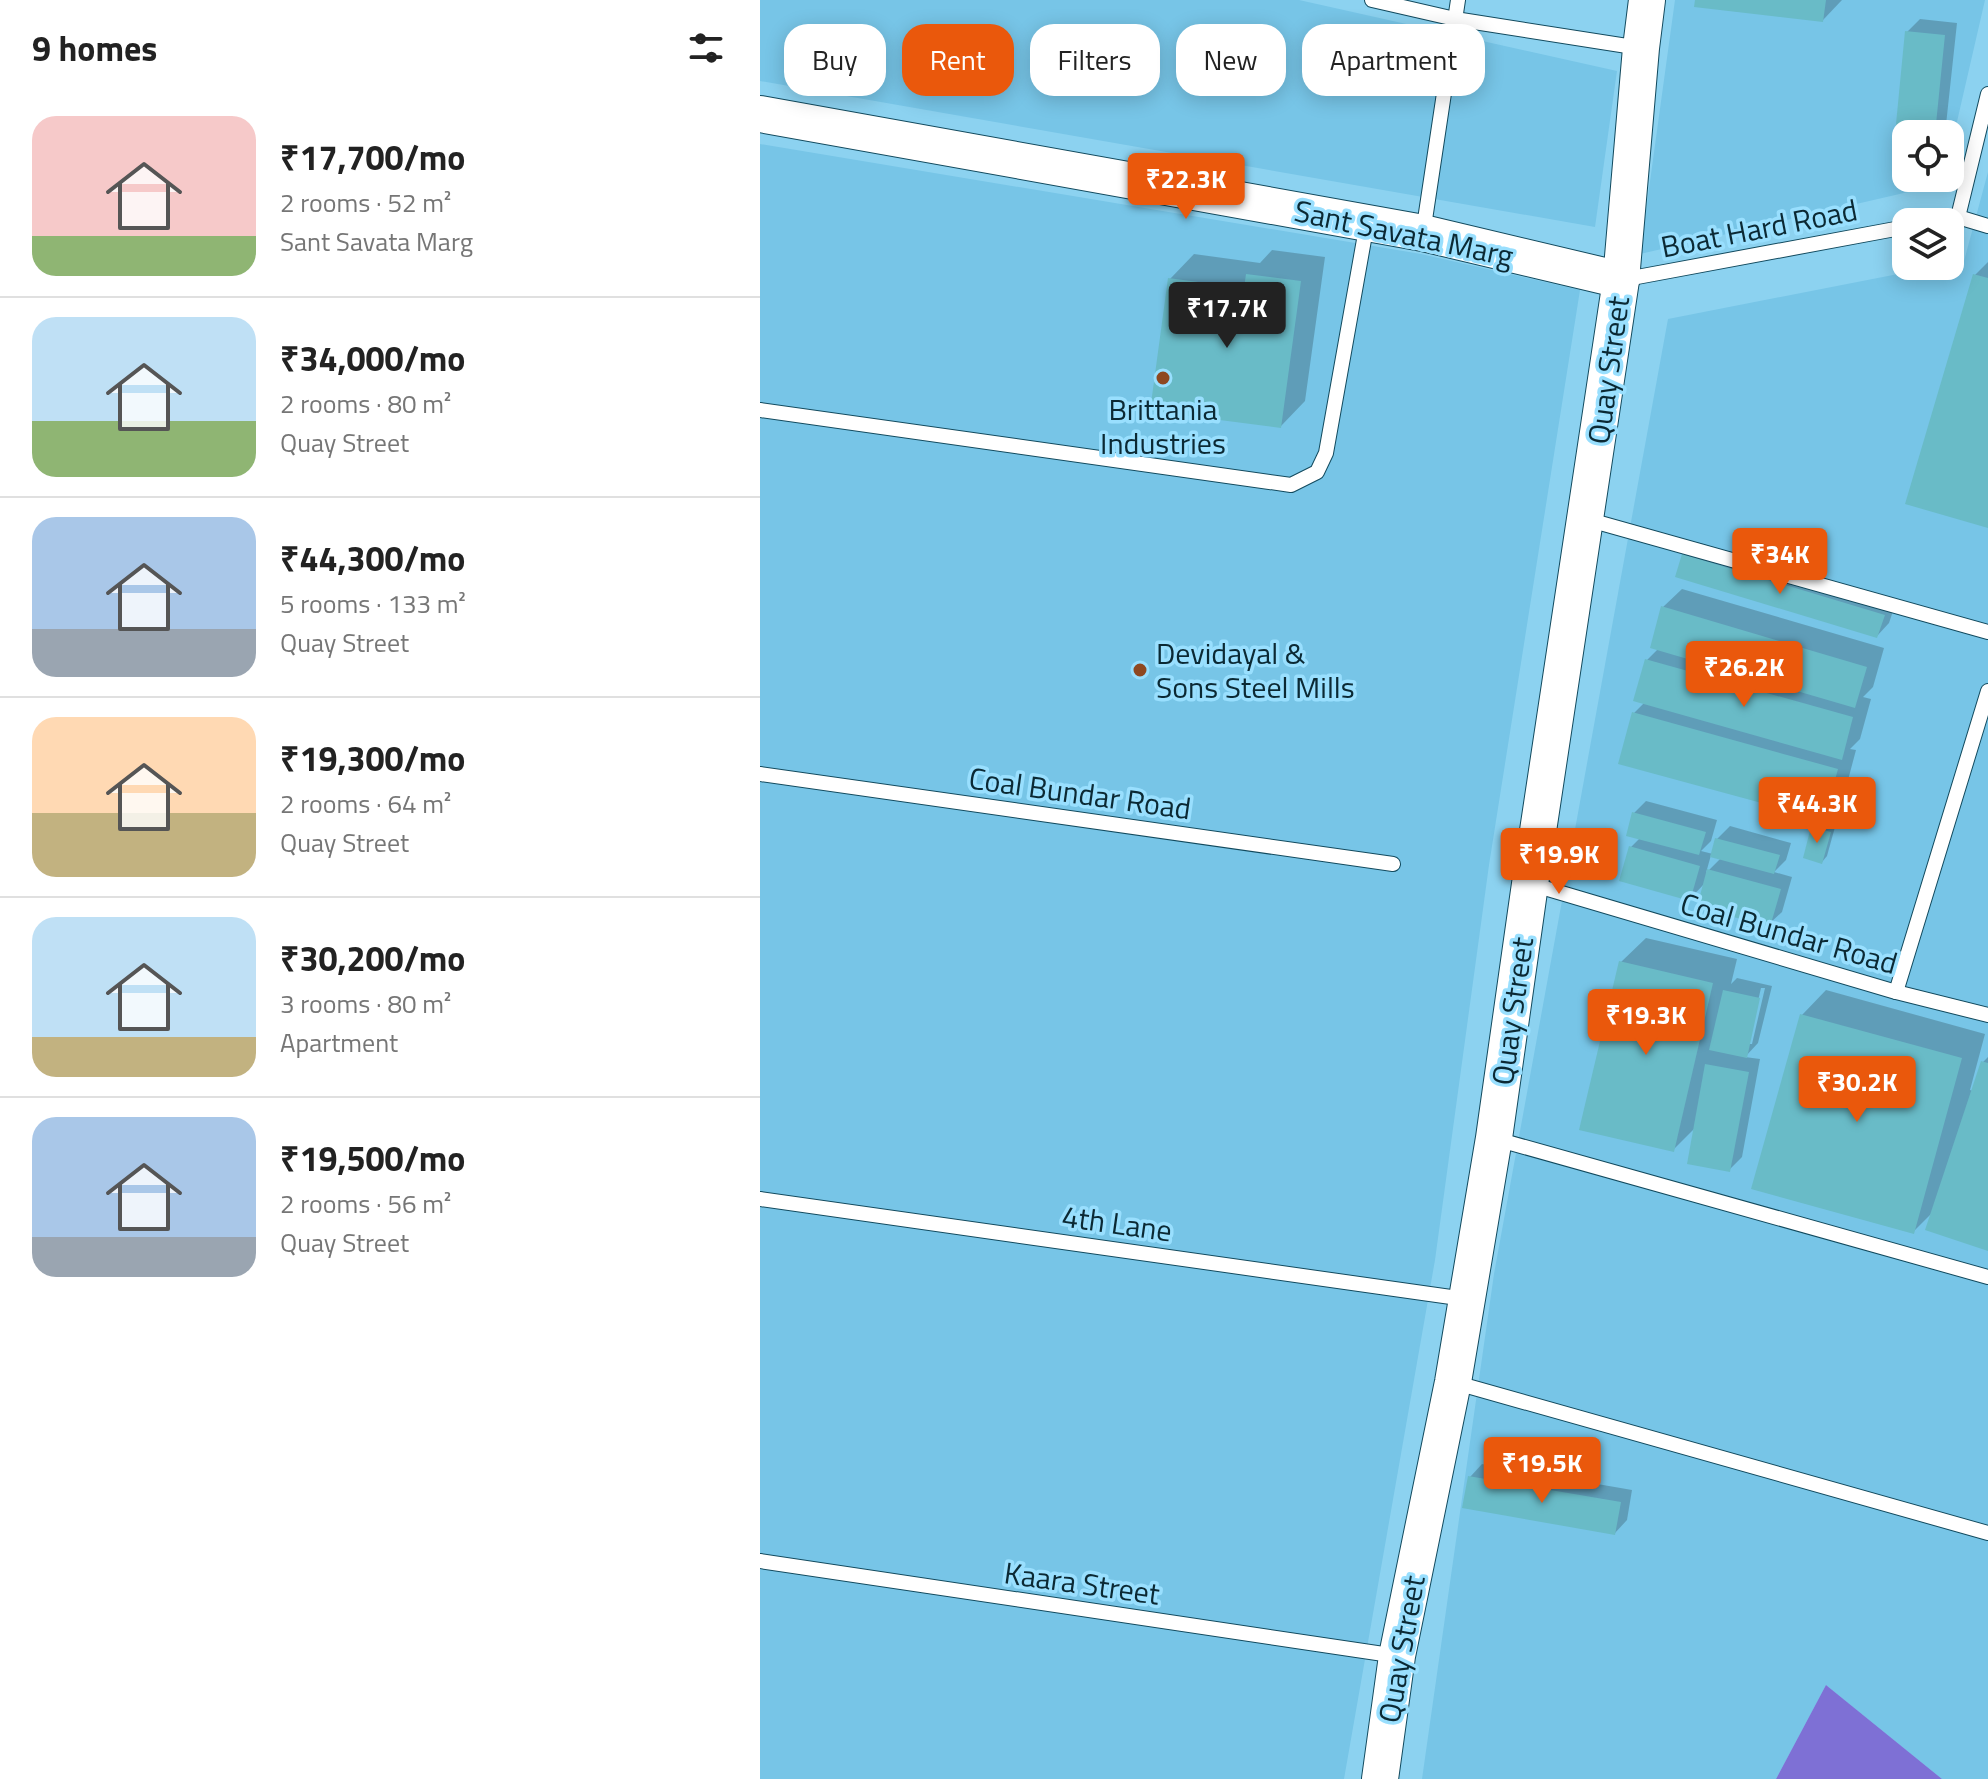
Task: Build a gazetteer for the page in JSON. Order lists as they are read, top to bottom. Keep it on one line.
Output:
{"streets":{"street":["Sant Savata Marg","Quay Street"],"lane":["Boat Hard Road","Coal Bundar Road","4th Lane","Kaara Street"]},"crossings":[["Boat Hard Road","Sant Savata Marg"],["Boat Hard Road","Quay Street"],["Sant Savata Marg","Quay Street"],["Quay Street","Coal Bundar Road"],["Quay Street","4th Lane"],["Quay Street","Kaara Street"]],"places":["Brittania Industries","Devidayal & Sons Steel Mills"],"page":{"heading":"9 homes","chip":["Buy","Rent","Filters","New","Apartment"],"list":[{"name":"₹17,700/mo","note":"2 rooms · 52 m² · Sant Savata Marg"},{"name":"₹34,000/mo","note":"2 rooms · 80 m² · Quay Street"},{"name":"₹44,300/mo","note":"5 rooms · 133 m² · Quay Street"},{"name":"₹19,300/mo","note":"2 rooms · 64 m² · Quay Street"},{"name":"₹30,200/mo","note":"3 rooms · 80 m² · Apartment"},{"name":"₹19,500/mo","note":"2 rooms · 56 m² · Quay Street"}],"price":["₹22.3K","₹17.7K","₹34K","₹26.2K","₹44.3K","₹19.9K","₹19.3K","₹30.2K","₹19.5K"]}}
